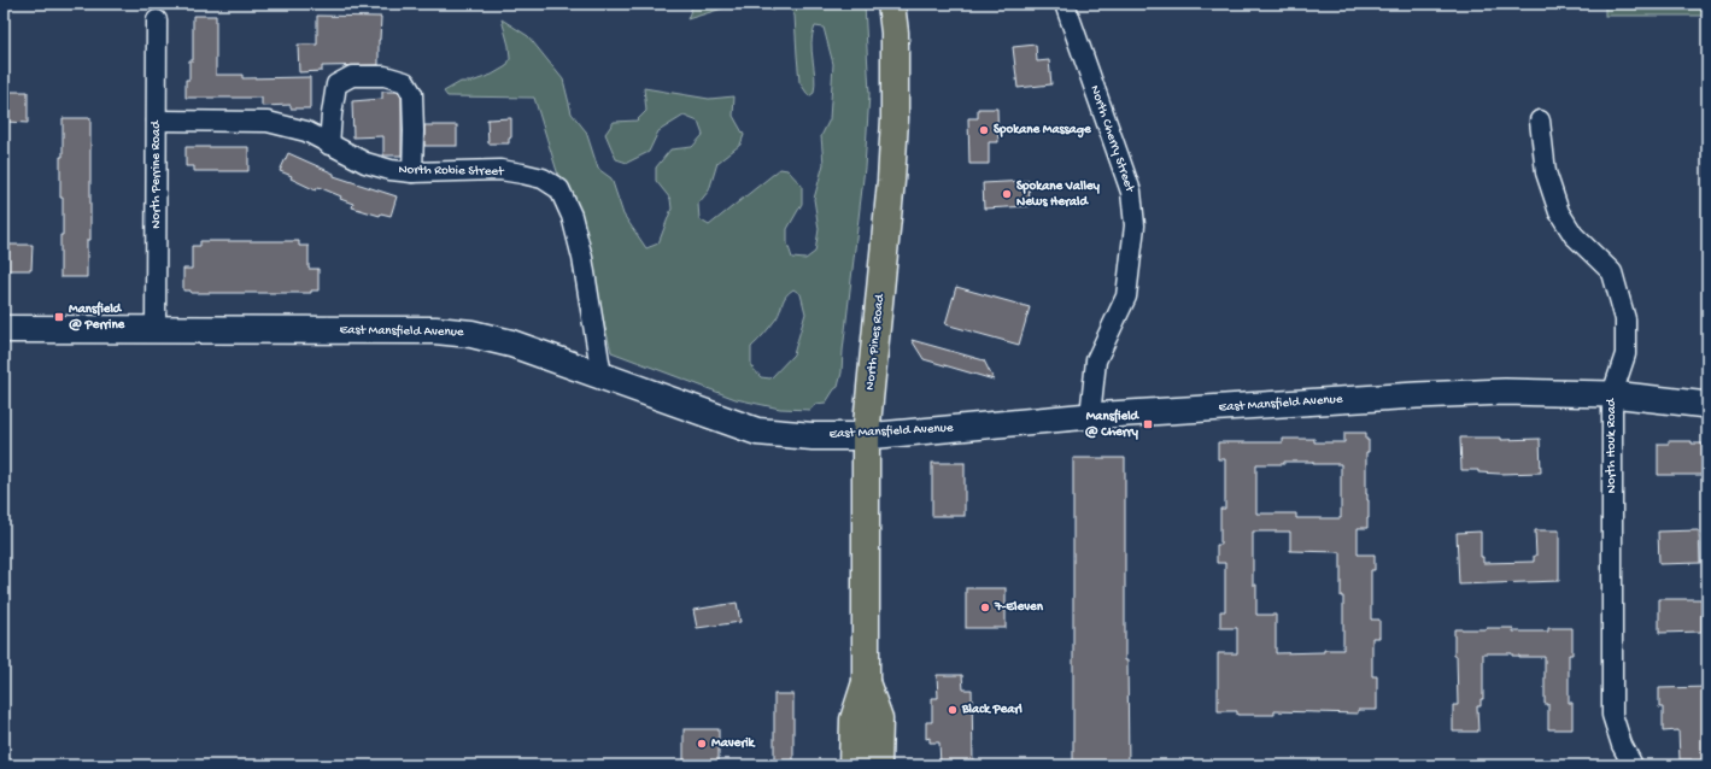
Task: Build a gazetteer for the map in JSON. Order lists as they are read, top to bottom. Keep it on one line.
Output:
{"streets":{"main road":["East Mansfield Avenue","North Pines Road"],"street":["North Cherry Street","North Robie Street","North Perrine Road","North Houk Road"]},"crossings":[["North Cherry Street","East Mansfield Avenue"],["North Robie Street","North Perrine Road"],["North Robie Street","East Mansfield Avenue"],["North Perrine Road","East Mansfield Avenue"],["East Mansfield Avenue","North Pines Road"],["East Mansfield Avenue","North Houk Road"]],"places":{"other":["Spokane Massage","Spokane Valley News Herald","7-Eleven","Black Pearl","Maverik"],"transit":["Mansfield @ Perrine","Mansfield @ Cherry"]}}
